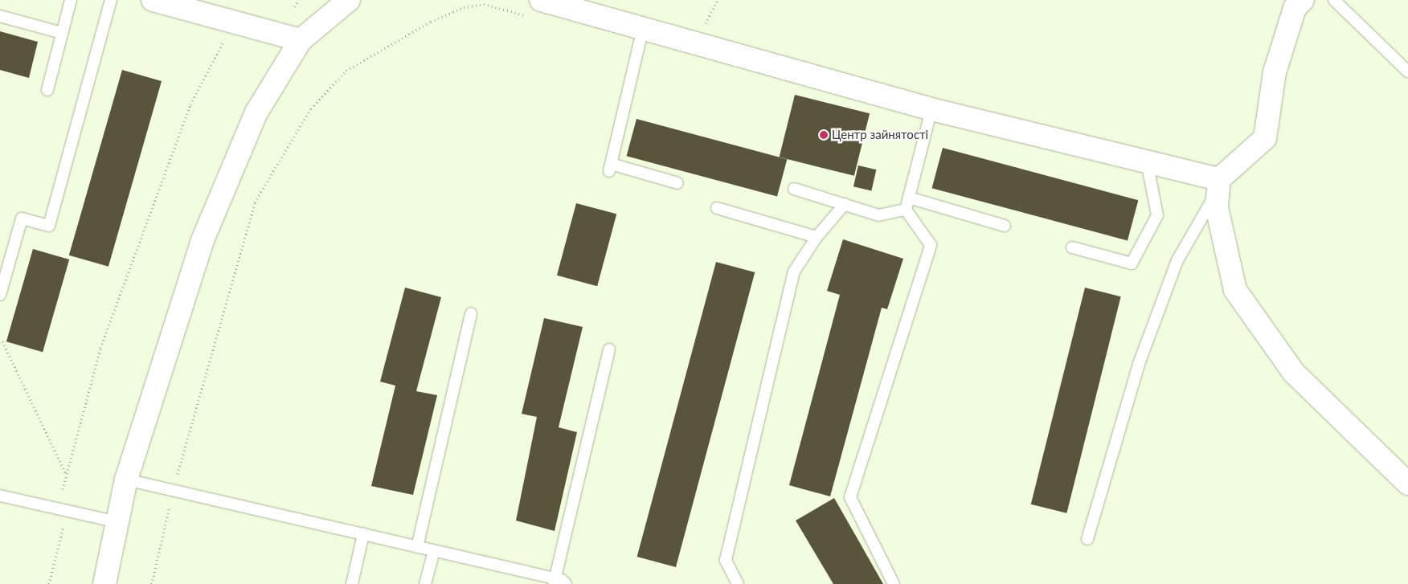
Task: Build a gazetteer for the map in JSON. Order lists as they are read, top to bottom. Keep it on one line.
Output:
{"places":["Центр зайнятості"]}
